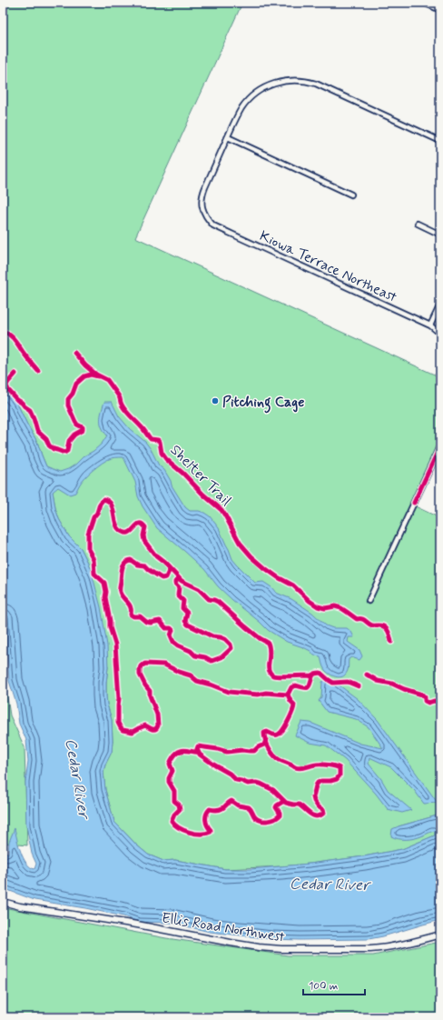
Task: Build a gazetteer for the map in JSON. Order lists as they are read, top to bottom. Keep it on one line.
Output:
{"streets":{"street":["Kiowa Terrace Northeast","Ellis Road Northwest"],"cycle path":["Shelter Trail"]},"water":["Cedar River"],"places":["Pitching Cage"],"scale_bar":"100 m"}
